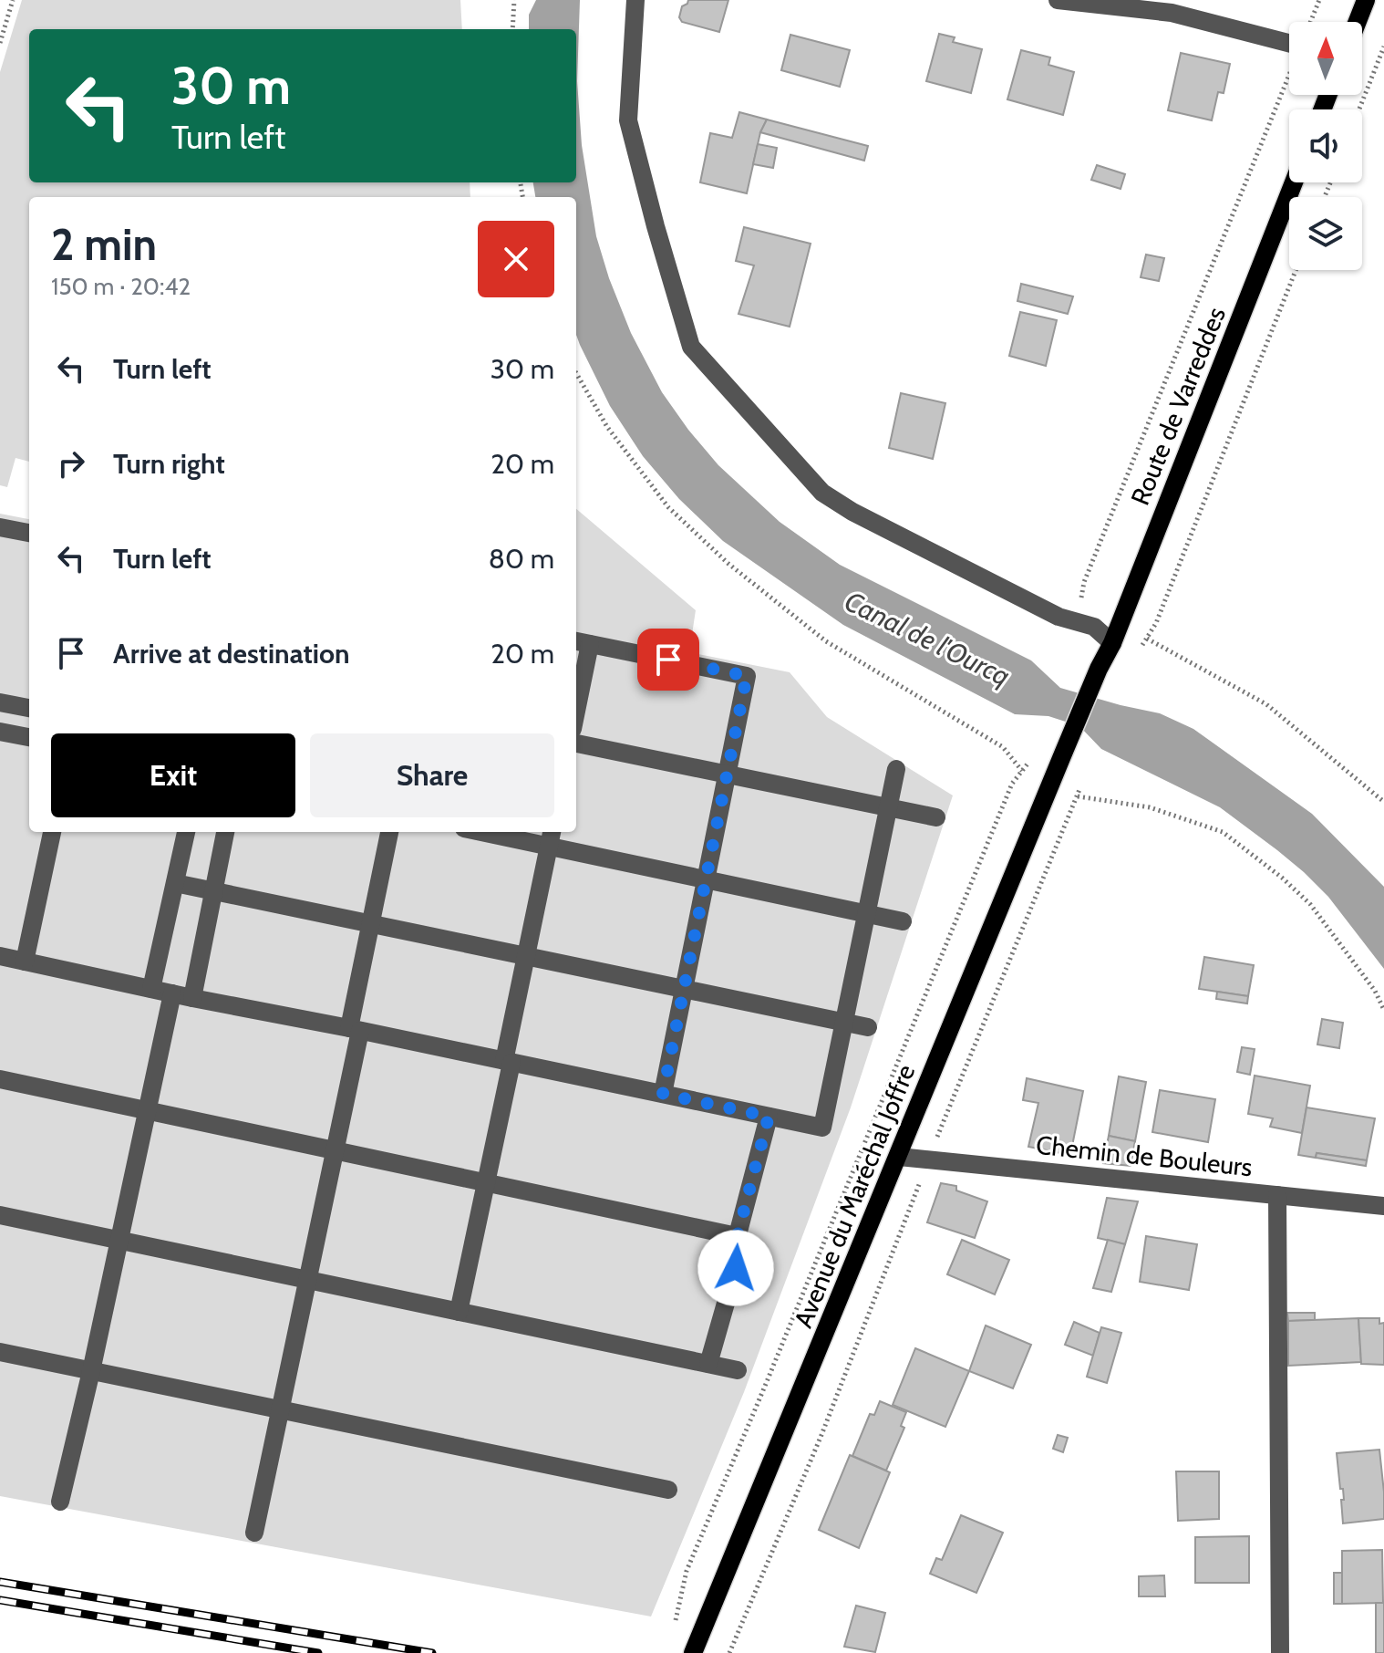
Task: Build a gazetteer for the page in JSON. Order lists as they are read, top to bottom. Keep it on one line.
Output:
{"streets":{"main road":["Route de Varreddes","Avenue du Maréchal Joffre"],"street":["Chemin de Bouleurs"]},"crossings":[["Route de Varreddes","Avenue du Maréchal Joffre"],["Chemin de Bouleurs","Avenue du Maréchal Joffre"]],"water":["Canal de l'Ourcq"],"north":"top","page":{"turn":["30 m","Turn left"],"heading":["2 min","150 m · 20:42"],"list":[{"name":"Turn left","value":"30 m"},{"name":"Turn right","value":"20 m"},{"name":"Turn left","value":"80 m"},{"name":"Arrive at destination","value":"20 m"}],"buttons":["Exit","Share"]}}
